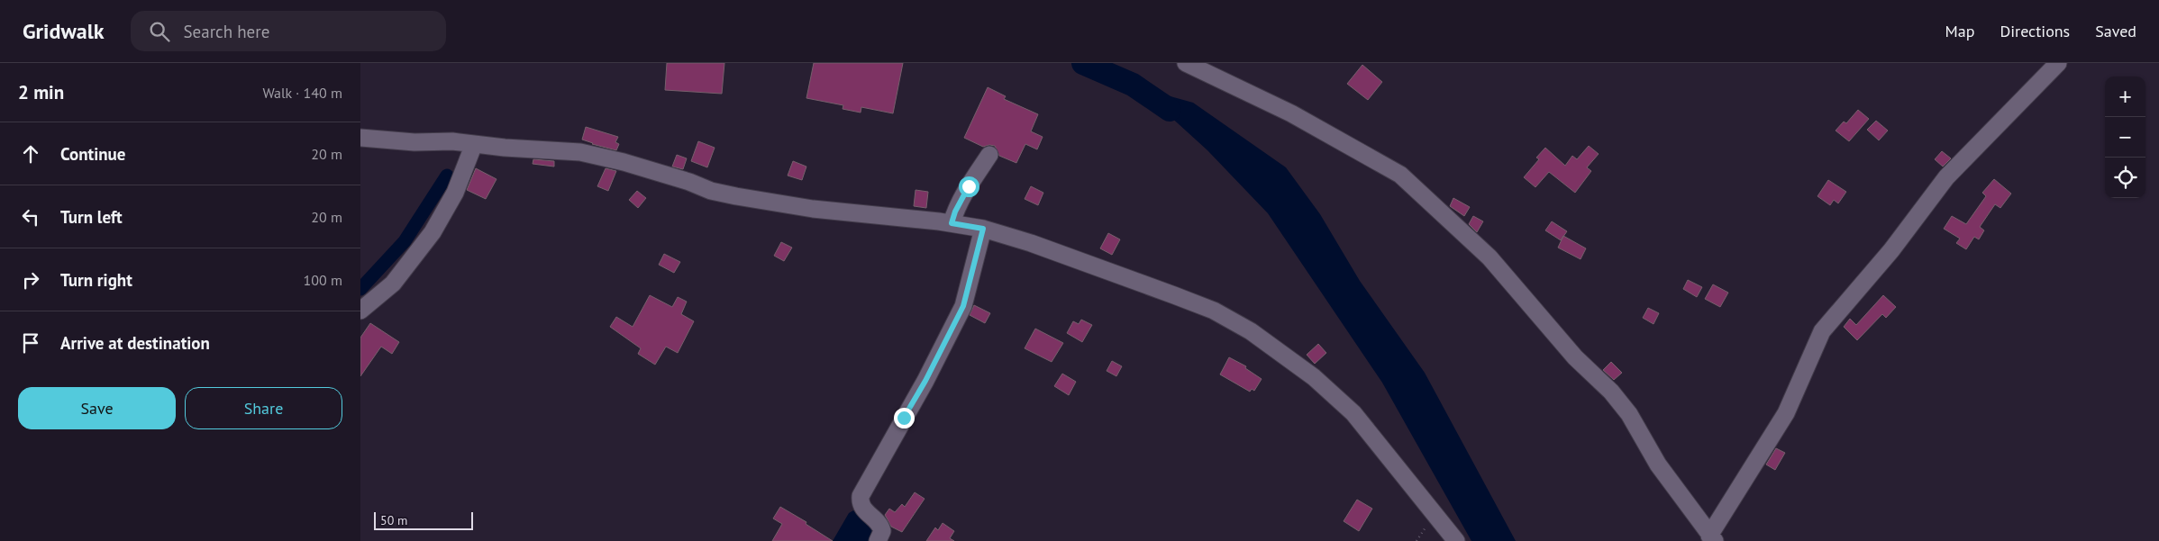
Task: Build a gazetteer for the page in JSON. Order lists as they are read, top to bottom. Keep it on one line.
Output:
{"scale_bar":"50 m","page":{"header":"Gridwalk","search":"Search here","nav":["Map","Directions","Saved"],"heading":["2 min","Walk · 140 m"],"map_buttons":["+","−"],"list":[["Continue","20 m"],["Turn left","20 m"],["Turn right","100 m"],"Arrive at destination"],"buttons":["Save","Share"],"scale":"50 m"}}
